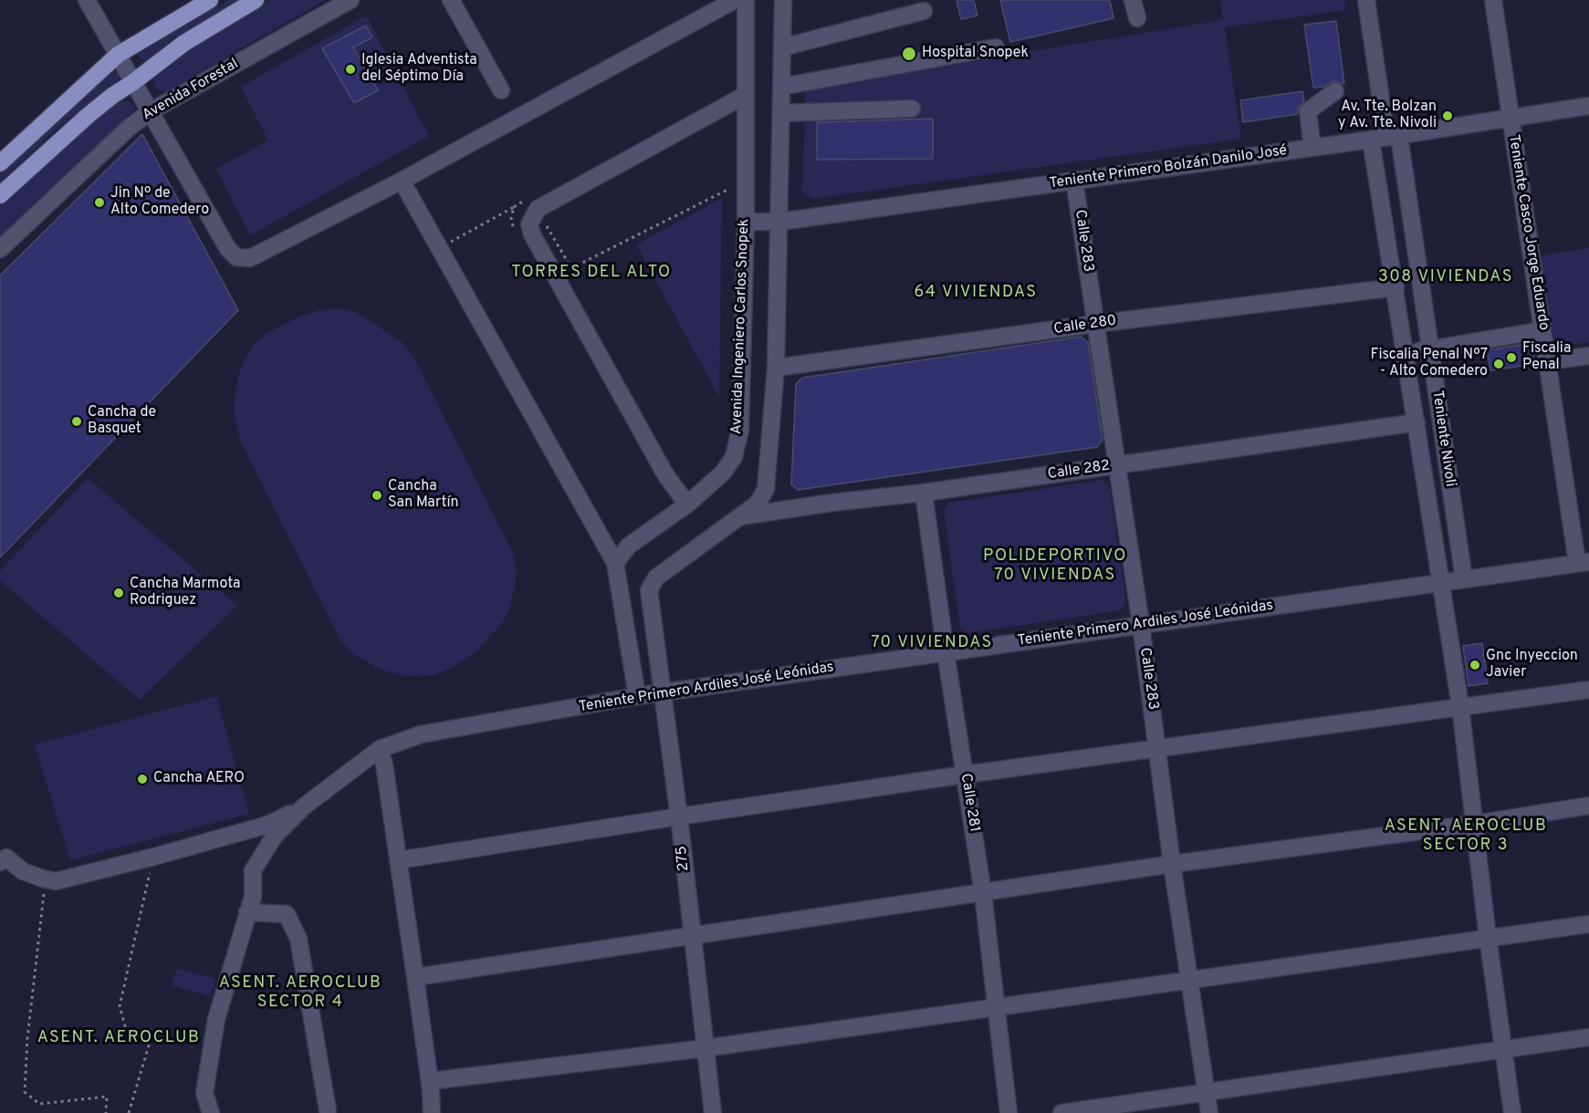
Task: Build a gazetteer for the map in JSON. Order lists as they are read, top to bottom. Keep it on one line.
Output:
{"streets":{"street":["Avenida Forestal","Teniente Primero Bolzán Danilo José","Teniente Casco Jorge Eduardo","Calle 283","Calle 280","Avenida Ingeniero Carlos Snopek","Teniente Nivoli","Calle 282","Teniente Primero Ardiles José Leónidas","Calle 281","275"]},"crossings":[["Teniente Primero Bolzán Danilo José","Teniente Casco Jorge Eduardo"],["Teniente Primero Bolzán Danilo José","Calle 283"],["Teniente Primero Bolzán Danilo José","Avenida Ingeniero Carlos Snopek"],["Teniente Primero Bolzán Danilo José","Teniente Nivoli"],["Teniente Casco Jorge Eduardo","Teniente Primero Ardiles José Leónidas"],["Calle 283","Calle 280"],["Calle 283","Calle 282"],["Calle 283","Teniente Primero Ardiles José Leónidas"],["Calle 280","Teniente Nivoli"],["Teniente Nivoli","Calle 282"],["Teniente Nivoli","Teniente Primero Ardiles José Leónidas"],["Calle 282","Calle 281"],["Calle 282","275"],["Teniente Primero Ardiles José Leónidas","Calle 281"],["Teniente Primero Ardiles José Leónidas","275"]],"districts":["TORRES DEL ALTO","308 VIVIENDAS","64 VIVIENDAS","POLIDEPORTIVO 70 VIVIENDAS","70 VIVIENDAS","ASENT. AEROCLUB SECTOR 3","ASENT. AEROCLUB SECTOR 4","ASENT. AEROCLUB"],"places":["Hospital Snopek","Iglesia Adventista del Séptimo Día","Av. Tte. Bolzan y Av. Tte. Nivoli","Jin Nº de Alto Comedero","Fiscalia Penal","Fiscalia Penal Nº7 - Alto Comedero","Cancha de Basquet","Cancha San Martín","Cancha Marmota Rodriguez","Gnc Inyeccion Javier","Cancha AERO"]}
